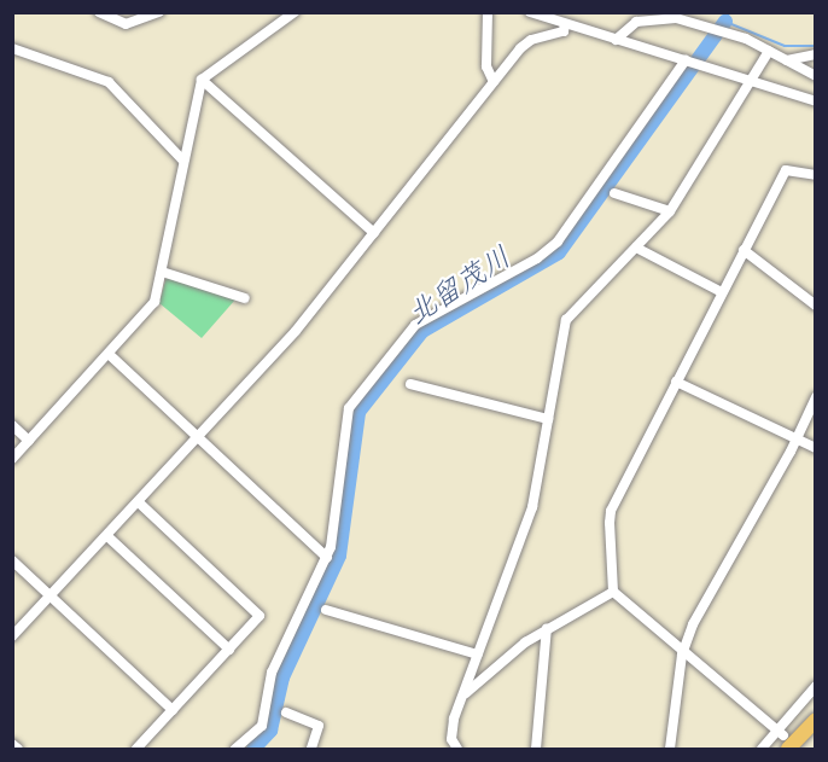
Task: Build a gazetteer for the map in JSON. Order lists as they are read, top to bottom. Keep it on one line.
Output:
{"water":["北留茂川"]}
